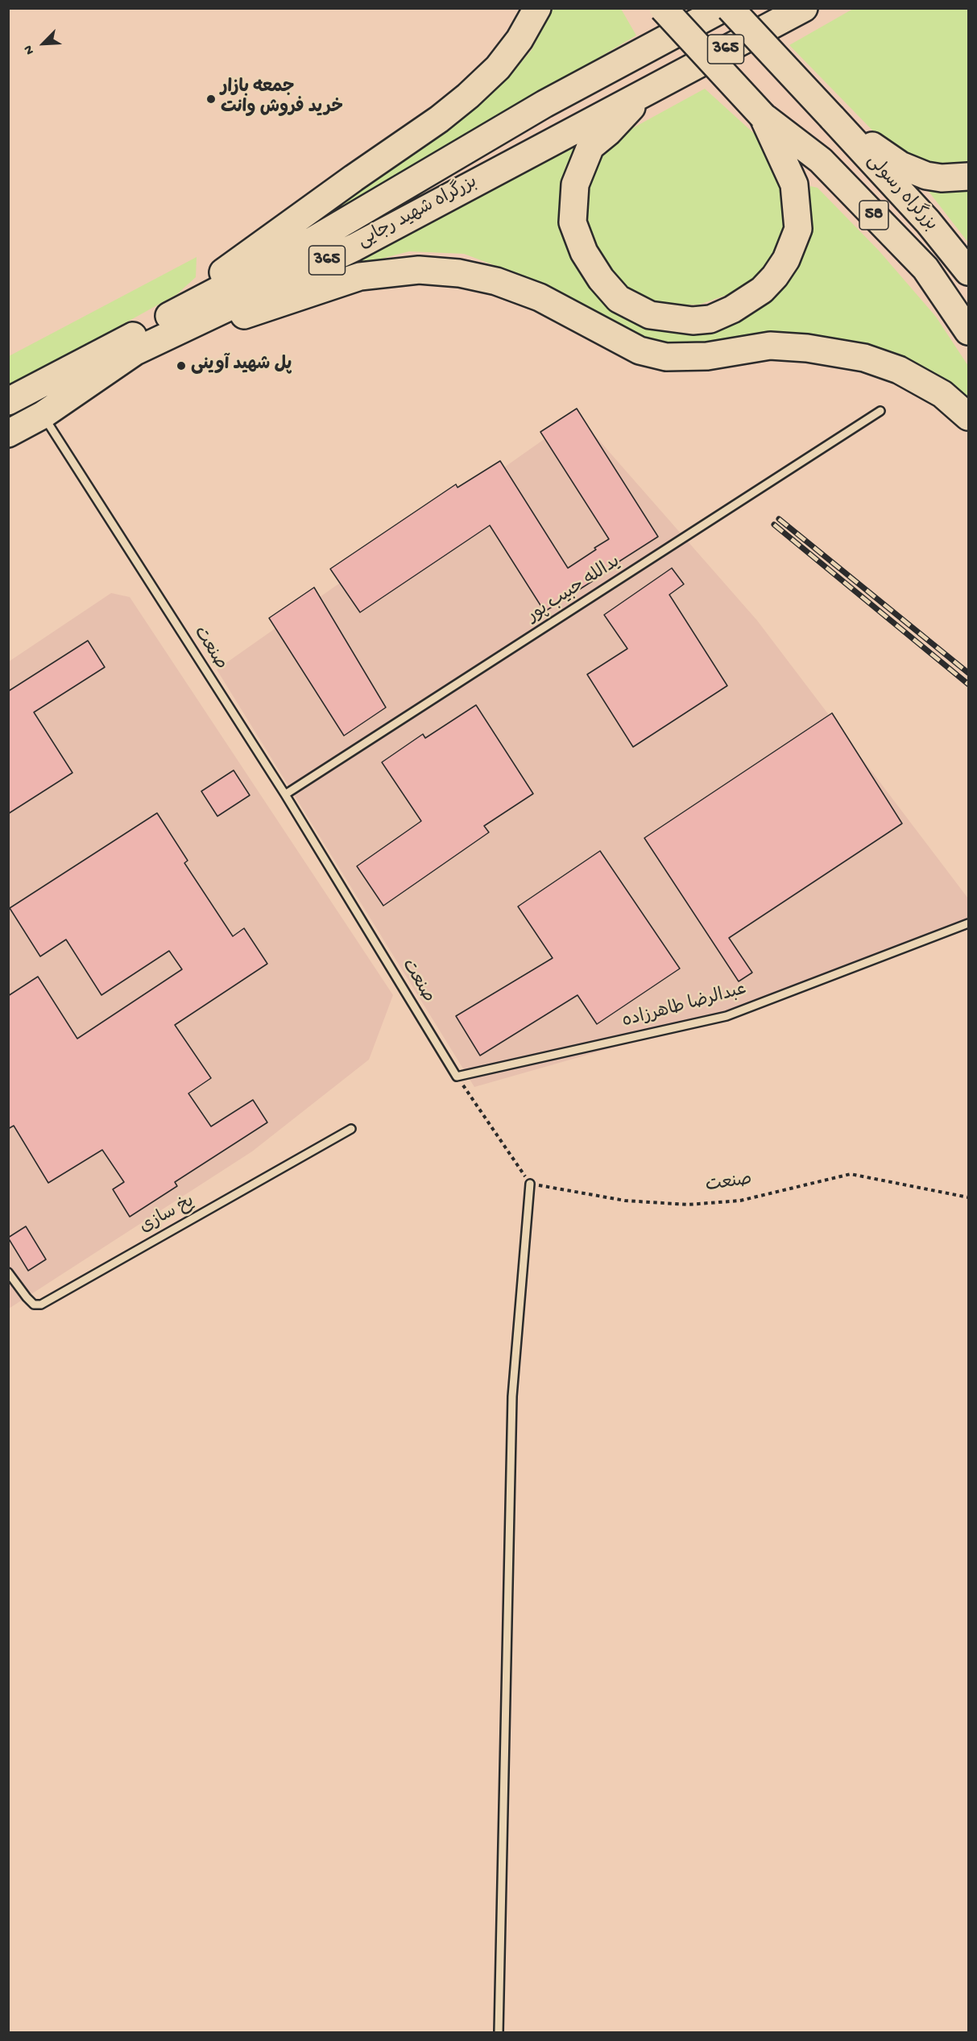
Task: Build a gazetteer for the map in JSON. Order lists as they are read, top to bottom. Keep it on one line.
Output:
{"streets":{"highway":["365","بزرگراه رسولی","بزرگراه شهید رجایی","58"],"lane":["یدالله حبیب پور","صنعت","عبدالرضا طاهرزاده","یخ سازی"]},"crossings":[["بزرگراه رسولی","58"],["بزرگراه شهید رجایی","صنعت"],["یدالله حبیب پور","صنعت"],["صنعت","عبدالرضا طاهرزاده"]],"places":["جمعه بازار خرید فروش وانت","پل شهید آوینی"],"north":"bottom left"}
